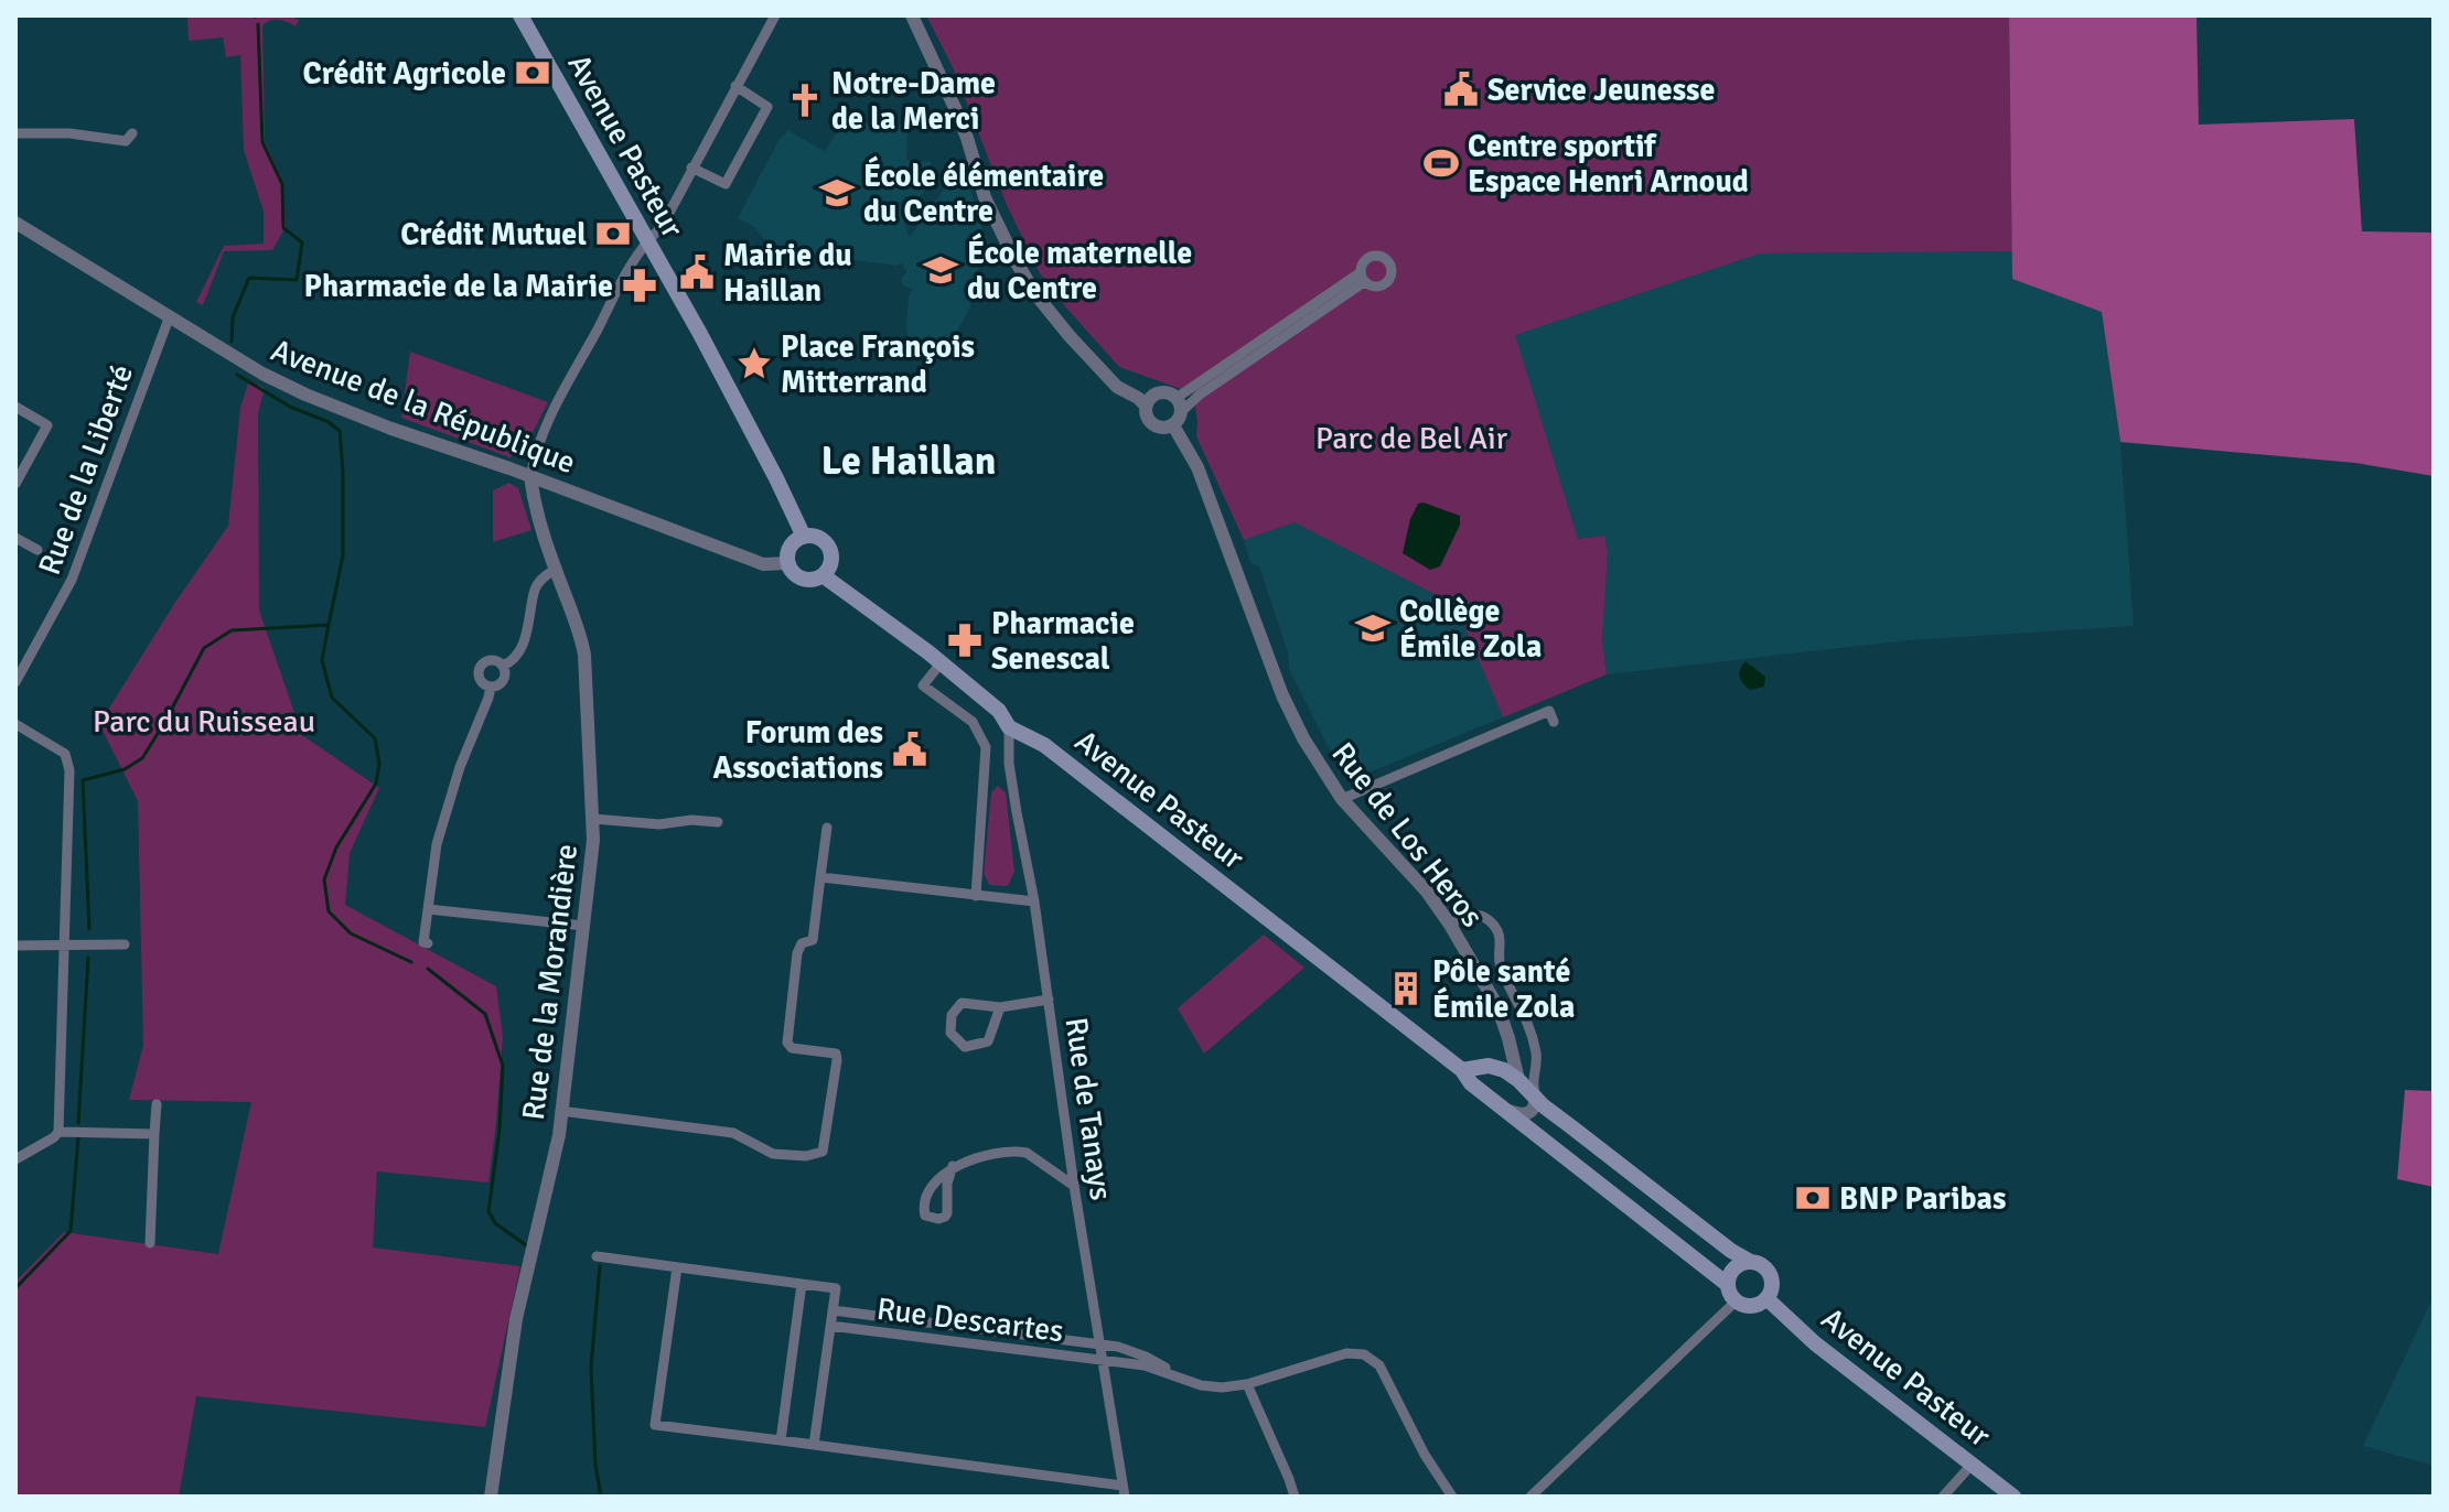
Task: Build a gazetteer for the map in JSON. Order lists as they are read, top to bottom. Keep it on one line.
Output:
{"streets":{"main road":["Avenue Pasteur"],"street":["Avenue de la République","Rue de la Liberté","Rue de Los Heros","Rue de la Morandière","Rue de Tanays","Rue Descartes"]},"crossings":[["Avenue Pasteur","Avenue de la République"],["Avenue Pasteur","Rue de Tanays"],["Avenue de la République","Rue de la Liberté"],["Avenue de la République","Rue de la Morandière"],["Rue de Tanays","Rue Descartes"]],"districts":["Le Haillan"],"parks":["Parc de Bel Air","Parc du Ruisseau"],"places":{"bank":["Crédit Agricole","Crédit Mutuel","BNP Paribas"],"public building":["Service Jeunesse","Mairie du Haillan","Forum des Associations"],"church":["Notre-Dame de la Merci"],"sports":["Centre sportif Espace Henri Arnoud"],"school or university":["École élémentaire du Centre","École maternelle du Centre","Collège Émile Zola"],"pharmacy":["Pharmacie de la Mairie","Pharmacie Senescal"],"place":["Place François Mitterrand"],"building":["Pôle santé Émile Zola"]}}
